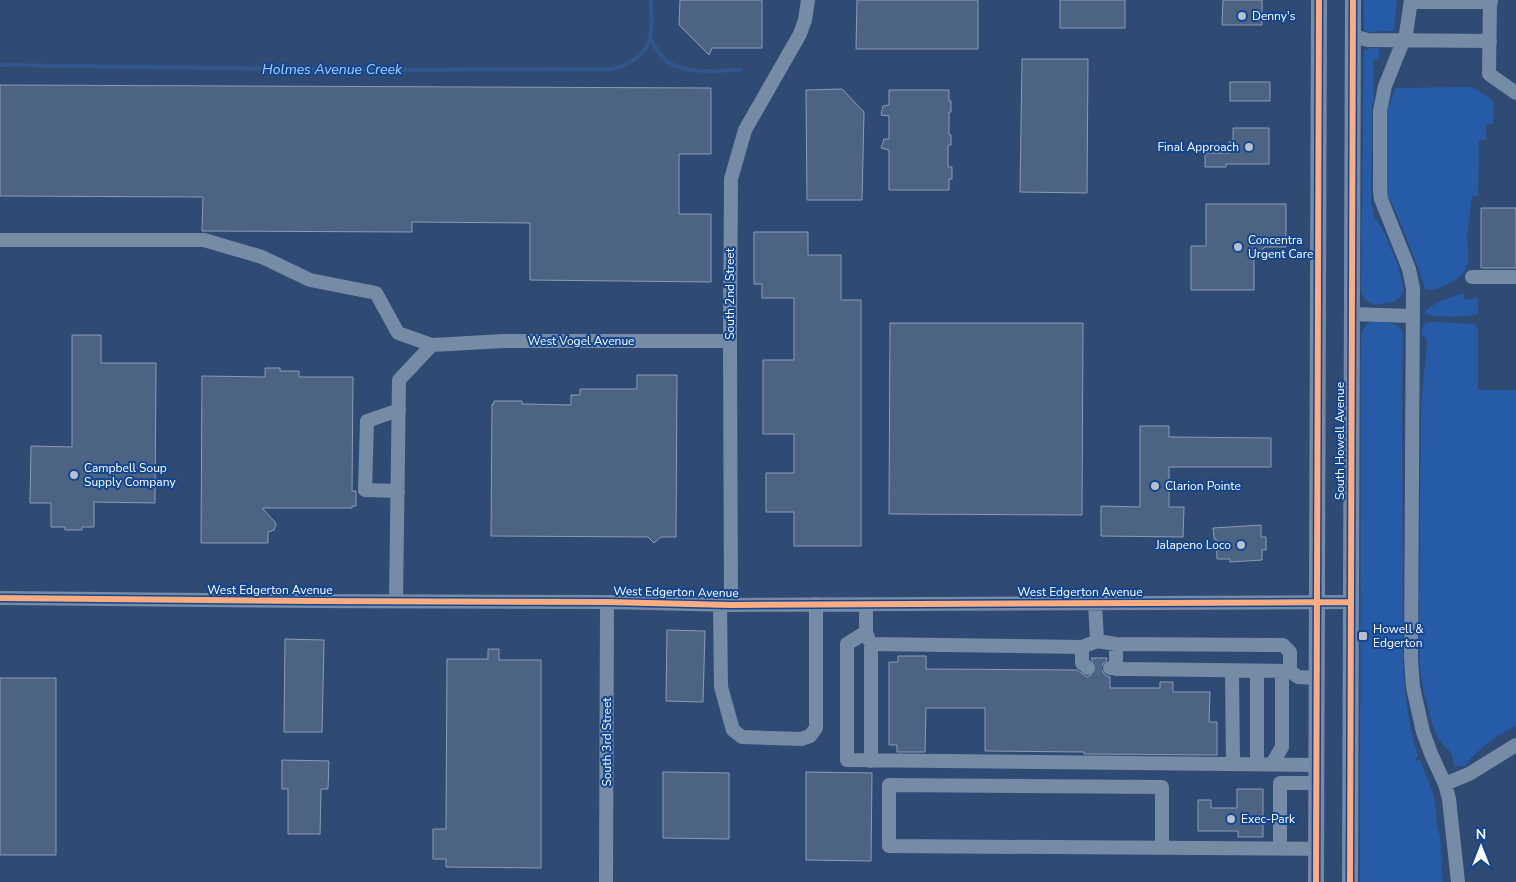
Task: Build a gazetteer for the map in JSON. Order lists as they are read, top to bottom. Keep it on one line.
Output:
{"streets":{"main road":["South Howell Avenue"],"street":["South 2nd Street","West Vogel Avenue","West Edgerton Avenue","South 3rd Street"]},"crossings":[["South 2nd Street","West Vogel Avenue"],["South 2nd Street","West Edgerton Avenue"],["South Howell Avenue","West Edgerton Avenue"],["West Edgerton Avenue","South 3rd Street"]],"water":["Holmes Avenue Creek"],"places":{"other":["Denny's","Final Approach","Concentra Urgent Care","Campbell Soup Supply Company","Clarion Pointe","Jalapeno Loco","Exec-Park"],"transit":["Howell & Edgerton"]},"north":"top"}
